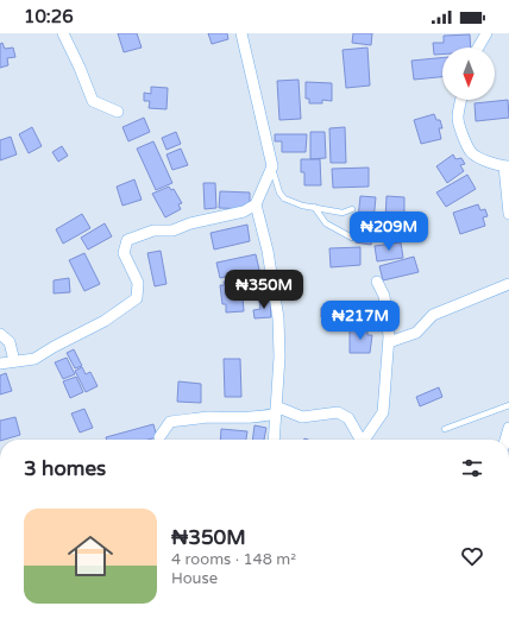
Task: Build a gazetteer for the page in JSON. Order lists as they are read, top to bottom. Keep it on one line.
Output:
{"north":"bottom","page":{"status":"10:26","price":["₦209M","₦350M","₦217M"],"heading":"3 homes","list":[{"name":"₦350M","note":"4 rooms · 148 m² · House"}]}}
